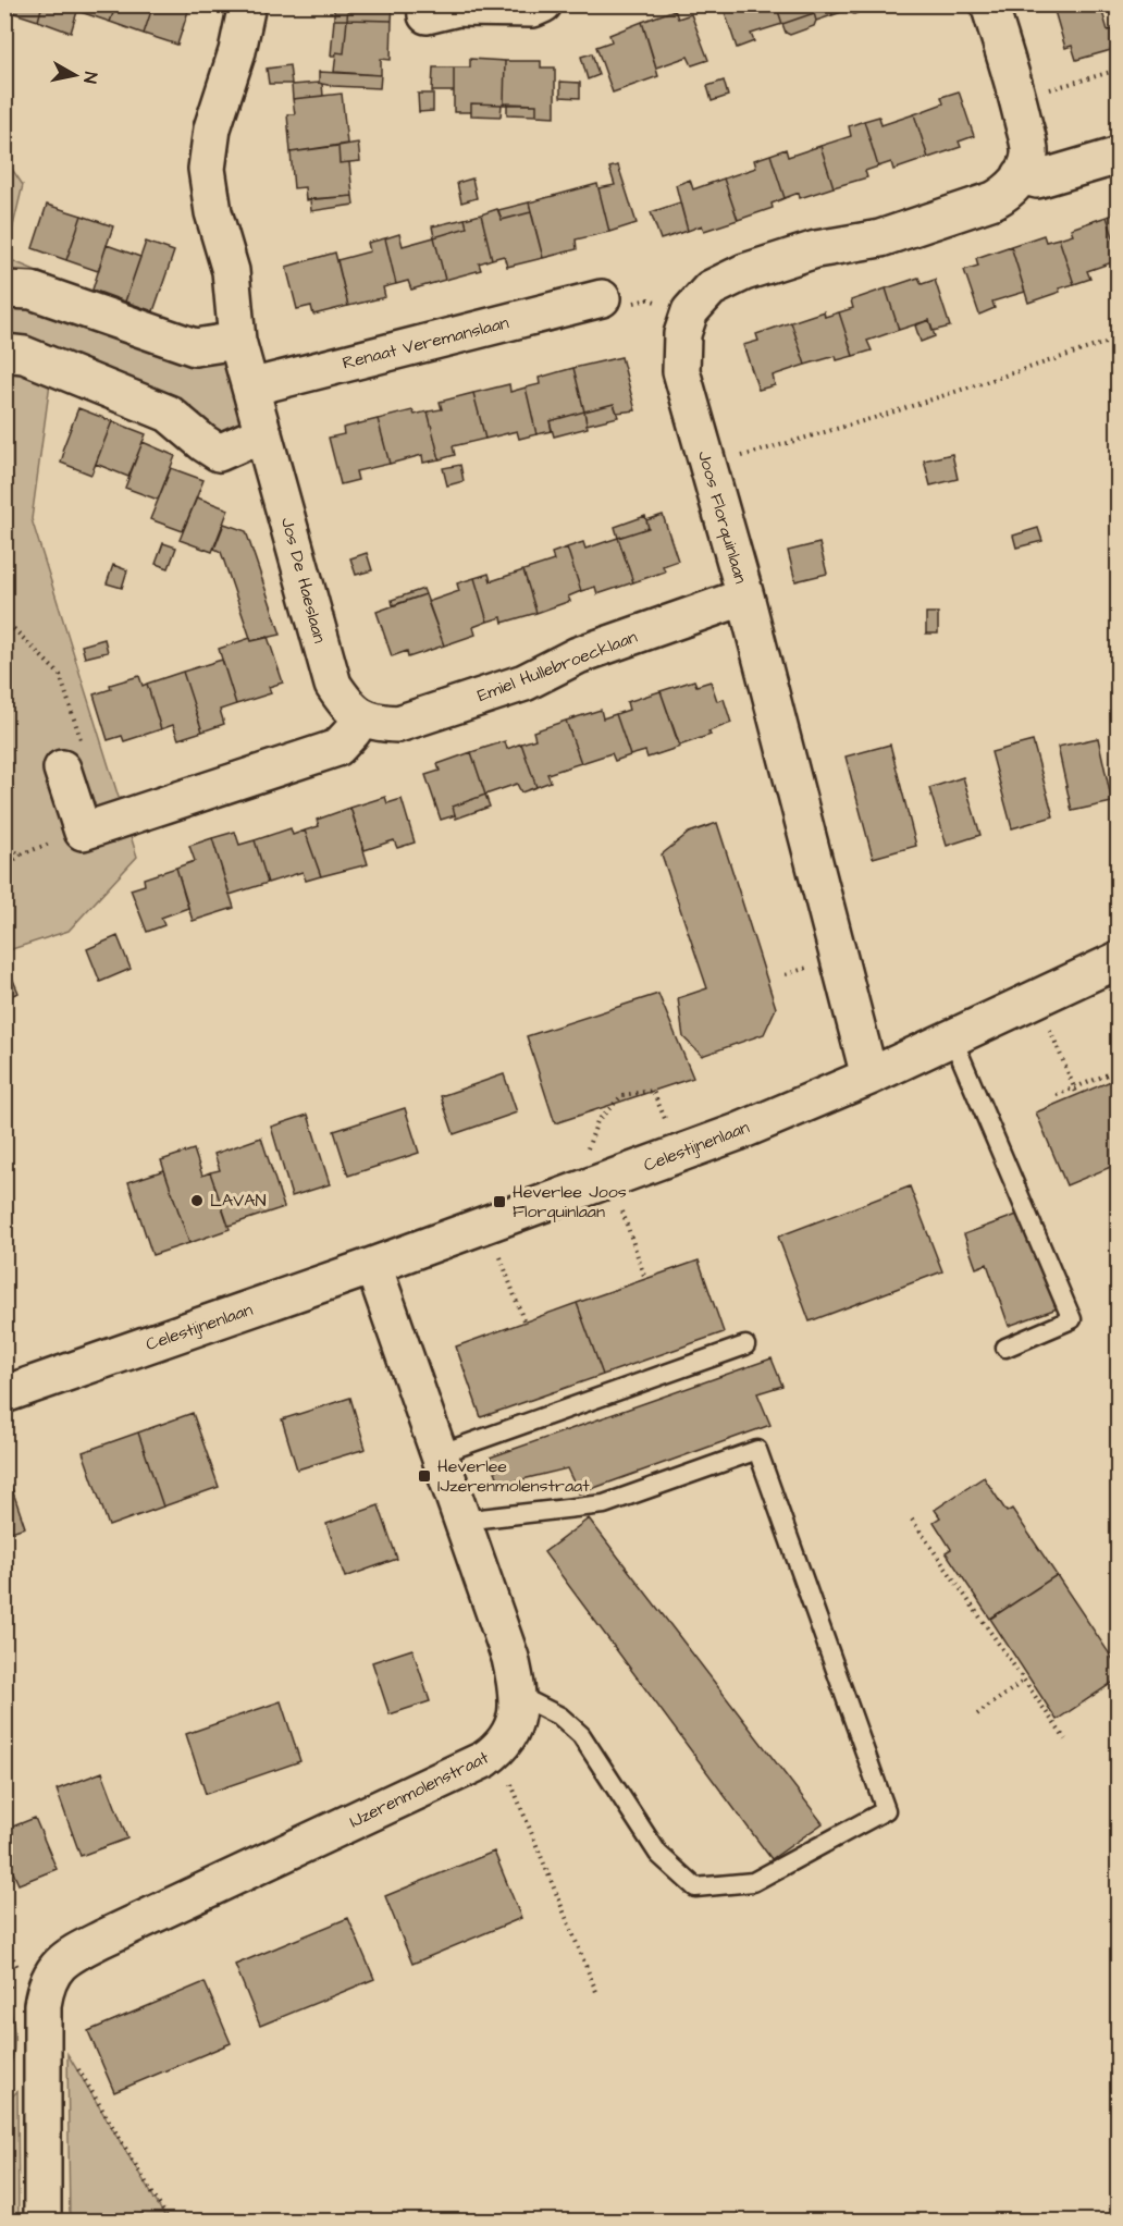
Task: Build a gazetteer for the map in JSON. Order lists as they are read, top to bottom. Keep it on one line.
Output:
{"streets":{"street":["Renaat Veremanslaan","Joos Florquinlaan","Jos De Haeslaan","Emiel Hullebroecklaan","Celestijnenlaan","IJzerenmolenstraat"]},"crossings":[["Renaat Veremanslaan","Jos De Haeslaan"],["Joos Florquinlaan","Emiel Hullebroecklaan"],["Joos Florquinlaan","Celestijnenlaan"],["Jos De Haeslaan","Emiel Hullebroecklaan"],["Celestijnenlaan","IJzerenmolenstraat"]],"places":{"other":["LAVAN"],"transit":["Heverlee Joos Florquinlaan","Heverlee IJzerenmolenstraat"]},"north":"right"}
